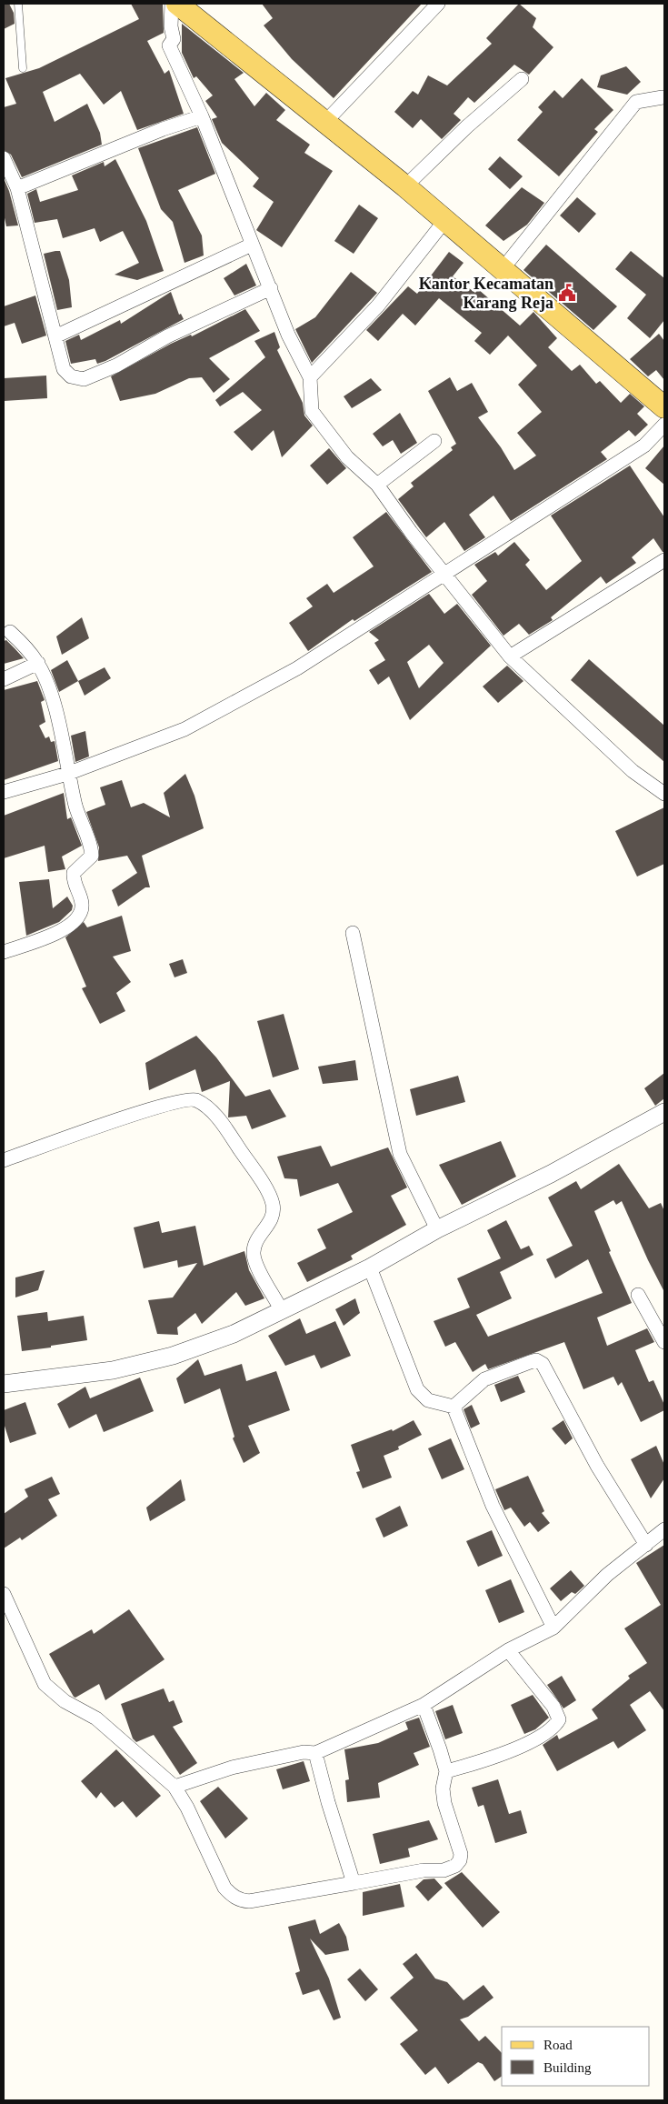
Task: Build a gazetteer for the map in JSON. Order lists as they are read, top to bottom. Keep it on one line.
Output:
{"places":{"public building":["Kantor Kecamatan Karang Reja"]},"legend":["Road","Building"]}
